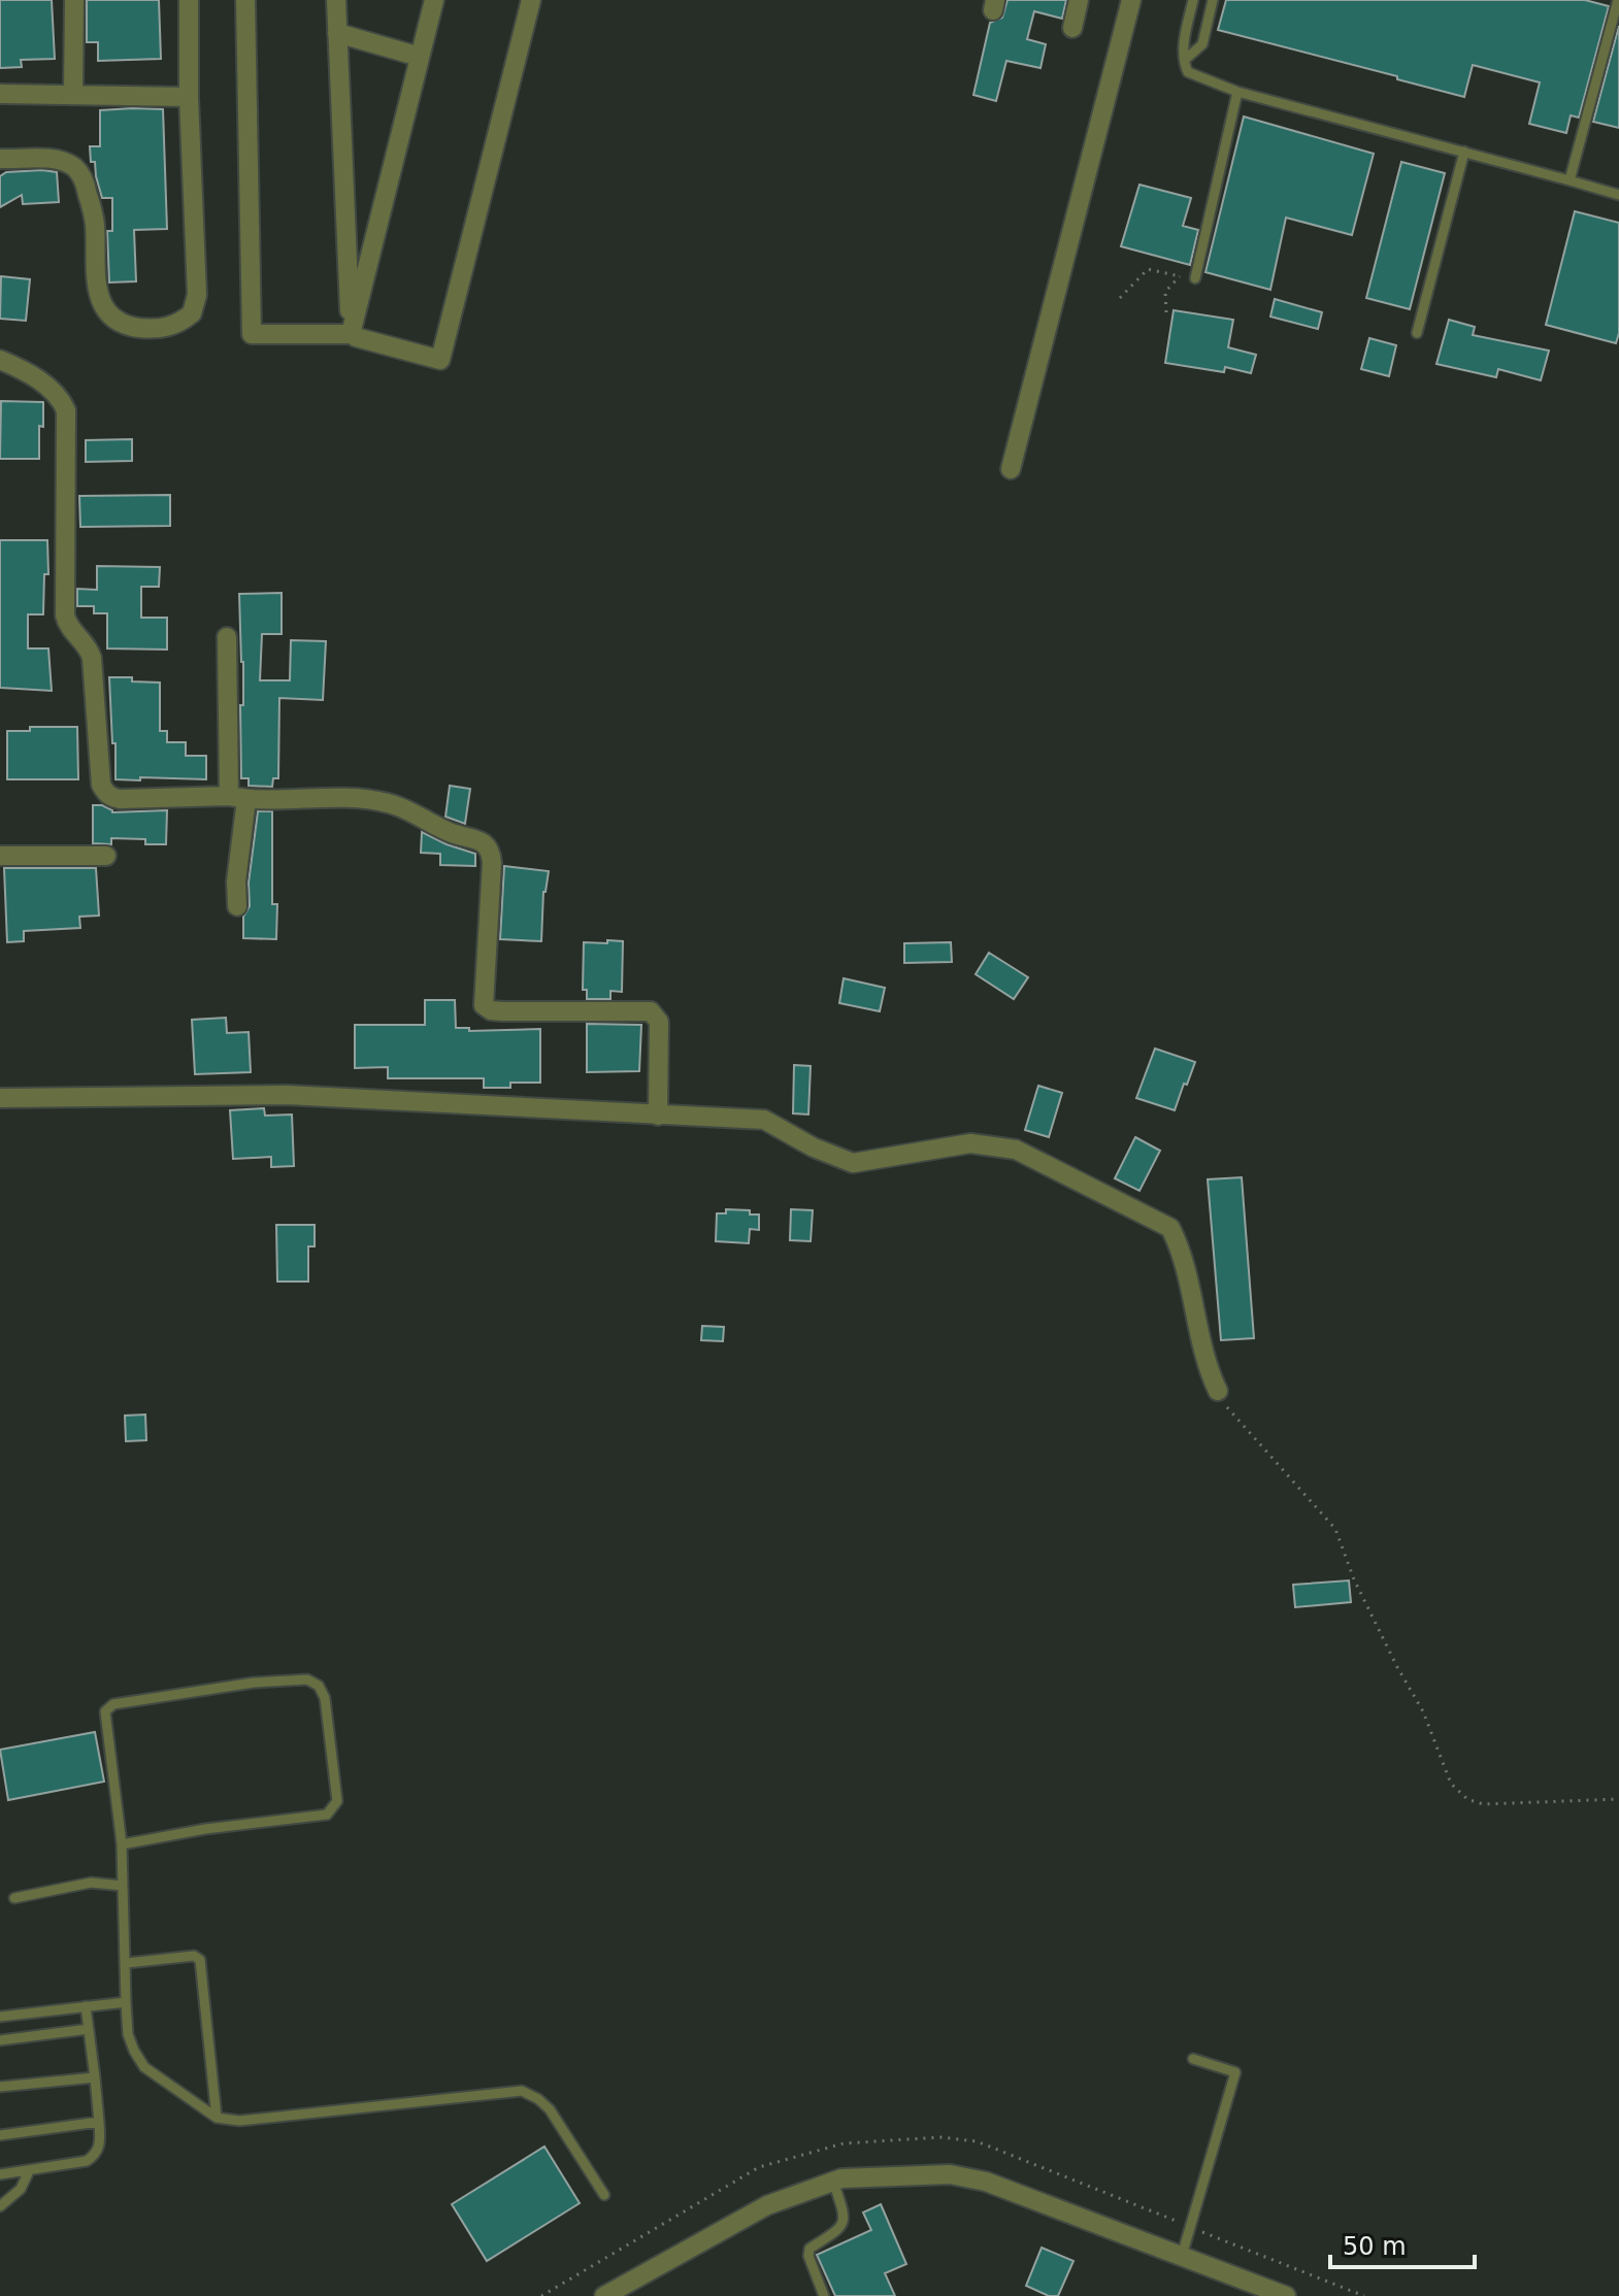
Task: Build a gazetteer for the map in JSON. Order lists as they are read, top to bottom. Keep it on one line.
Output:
{"scale_bar":"50 m"}
